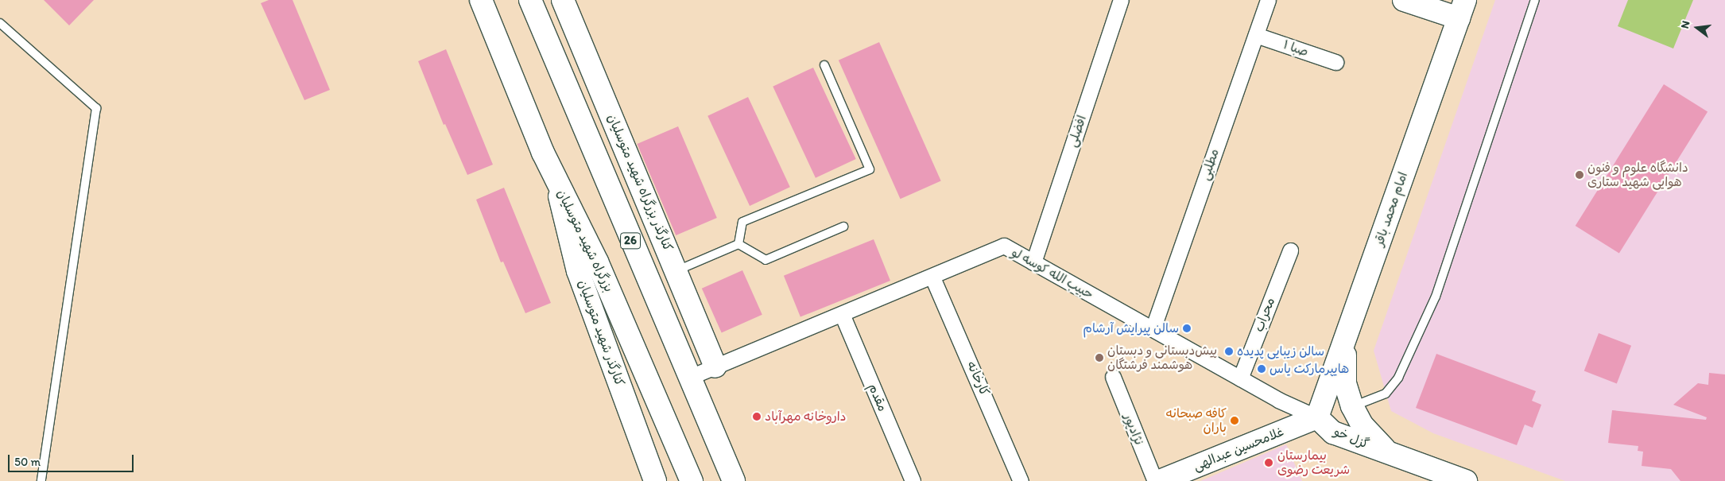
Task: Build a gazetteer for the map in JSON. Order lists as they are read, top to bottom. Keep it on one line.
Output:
{"streets":{"main road":["کنارگذر بزرگراه شهید متوسلیان","امام محمد باقر","بزرگراه شهید متوسلیان","26","کنارگذر شهید متوسلیان","گزل خو","غلامحسین عبدالهی"],"street":["صبا ۱","افضلی","مطلبی","حبیب الله کوسه لو","محراب","کارخانه","مقدم","نژادپور"]},"crossings":[["صبا ۱","مطلبی"],["افضلی","حبیب الله کوسه لو"],["مطلبی","حبیب الله کوسه لو"],["کنارگذر بزرگراه شهید متوسلیان","حبیب الله کوسه لو"],["امام محمد باقر","حبیب الله کوسه لو"],["امام محمد باقر","گزل خو"],["امام محمد باقر","غلامحسین عبدالهی"],["بزرگراه شهید متوسلیان","کنارگذر شهید متوسلیان"],["26","حبیب الله کوسه لو"],["حبیب الله کوسه لو","محراب"],["حبیب الله کوسه لو","کارخانه"],["حبیب الله کوسه لو","مقدم"],["حبیب الله کوسه لو","گزل خو"],["حبیب الله کوسه لو","غلامحسین عبدالهی"],["گزل خو","غلامحسین عبدالهی"]],"places":["دانشگاه علوم و فنون هوایی شهید ستاری","سالن پیرایش آرشام","سالن زیبایی پدیده","پیش‌دبستانی و دبستان هوشمند فرشتگان","هایپرمارکت یاس","داروخانه مهرآباد","کافه صبحانه باران","بیمارستان شریعت رضوی"],"scale_bar":"50 m","north":"left"}
